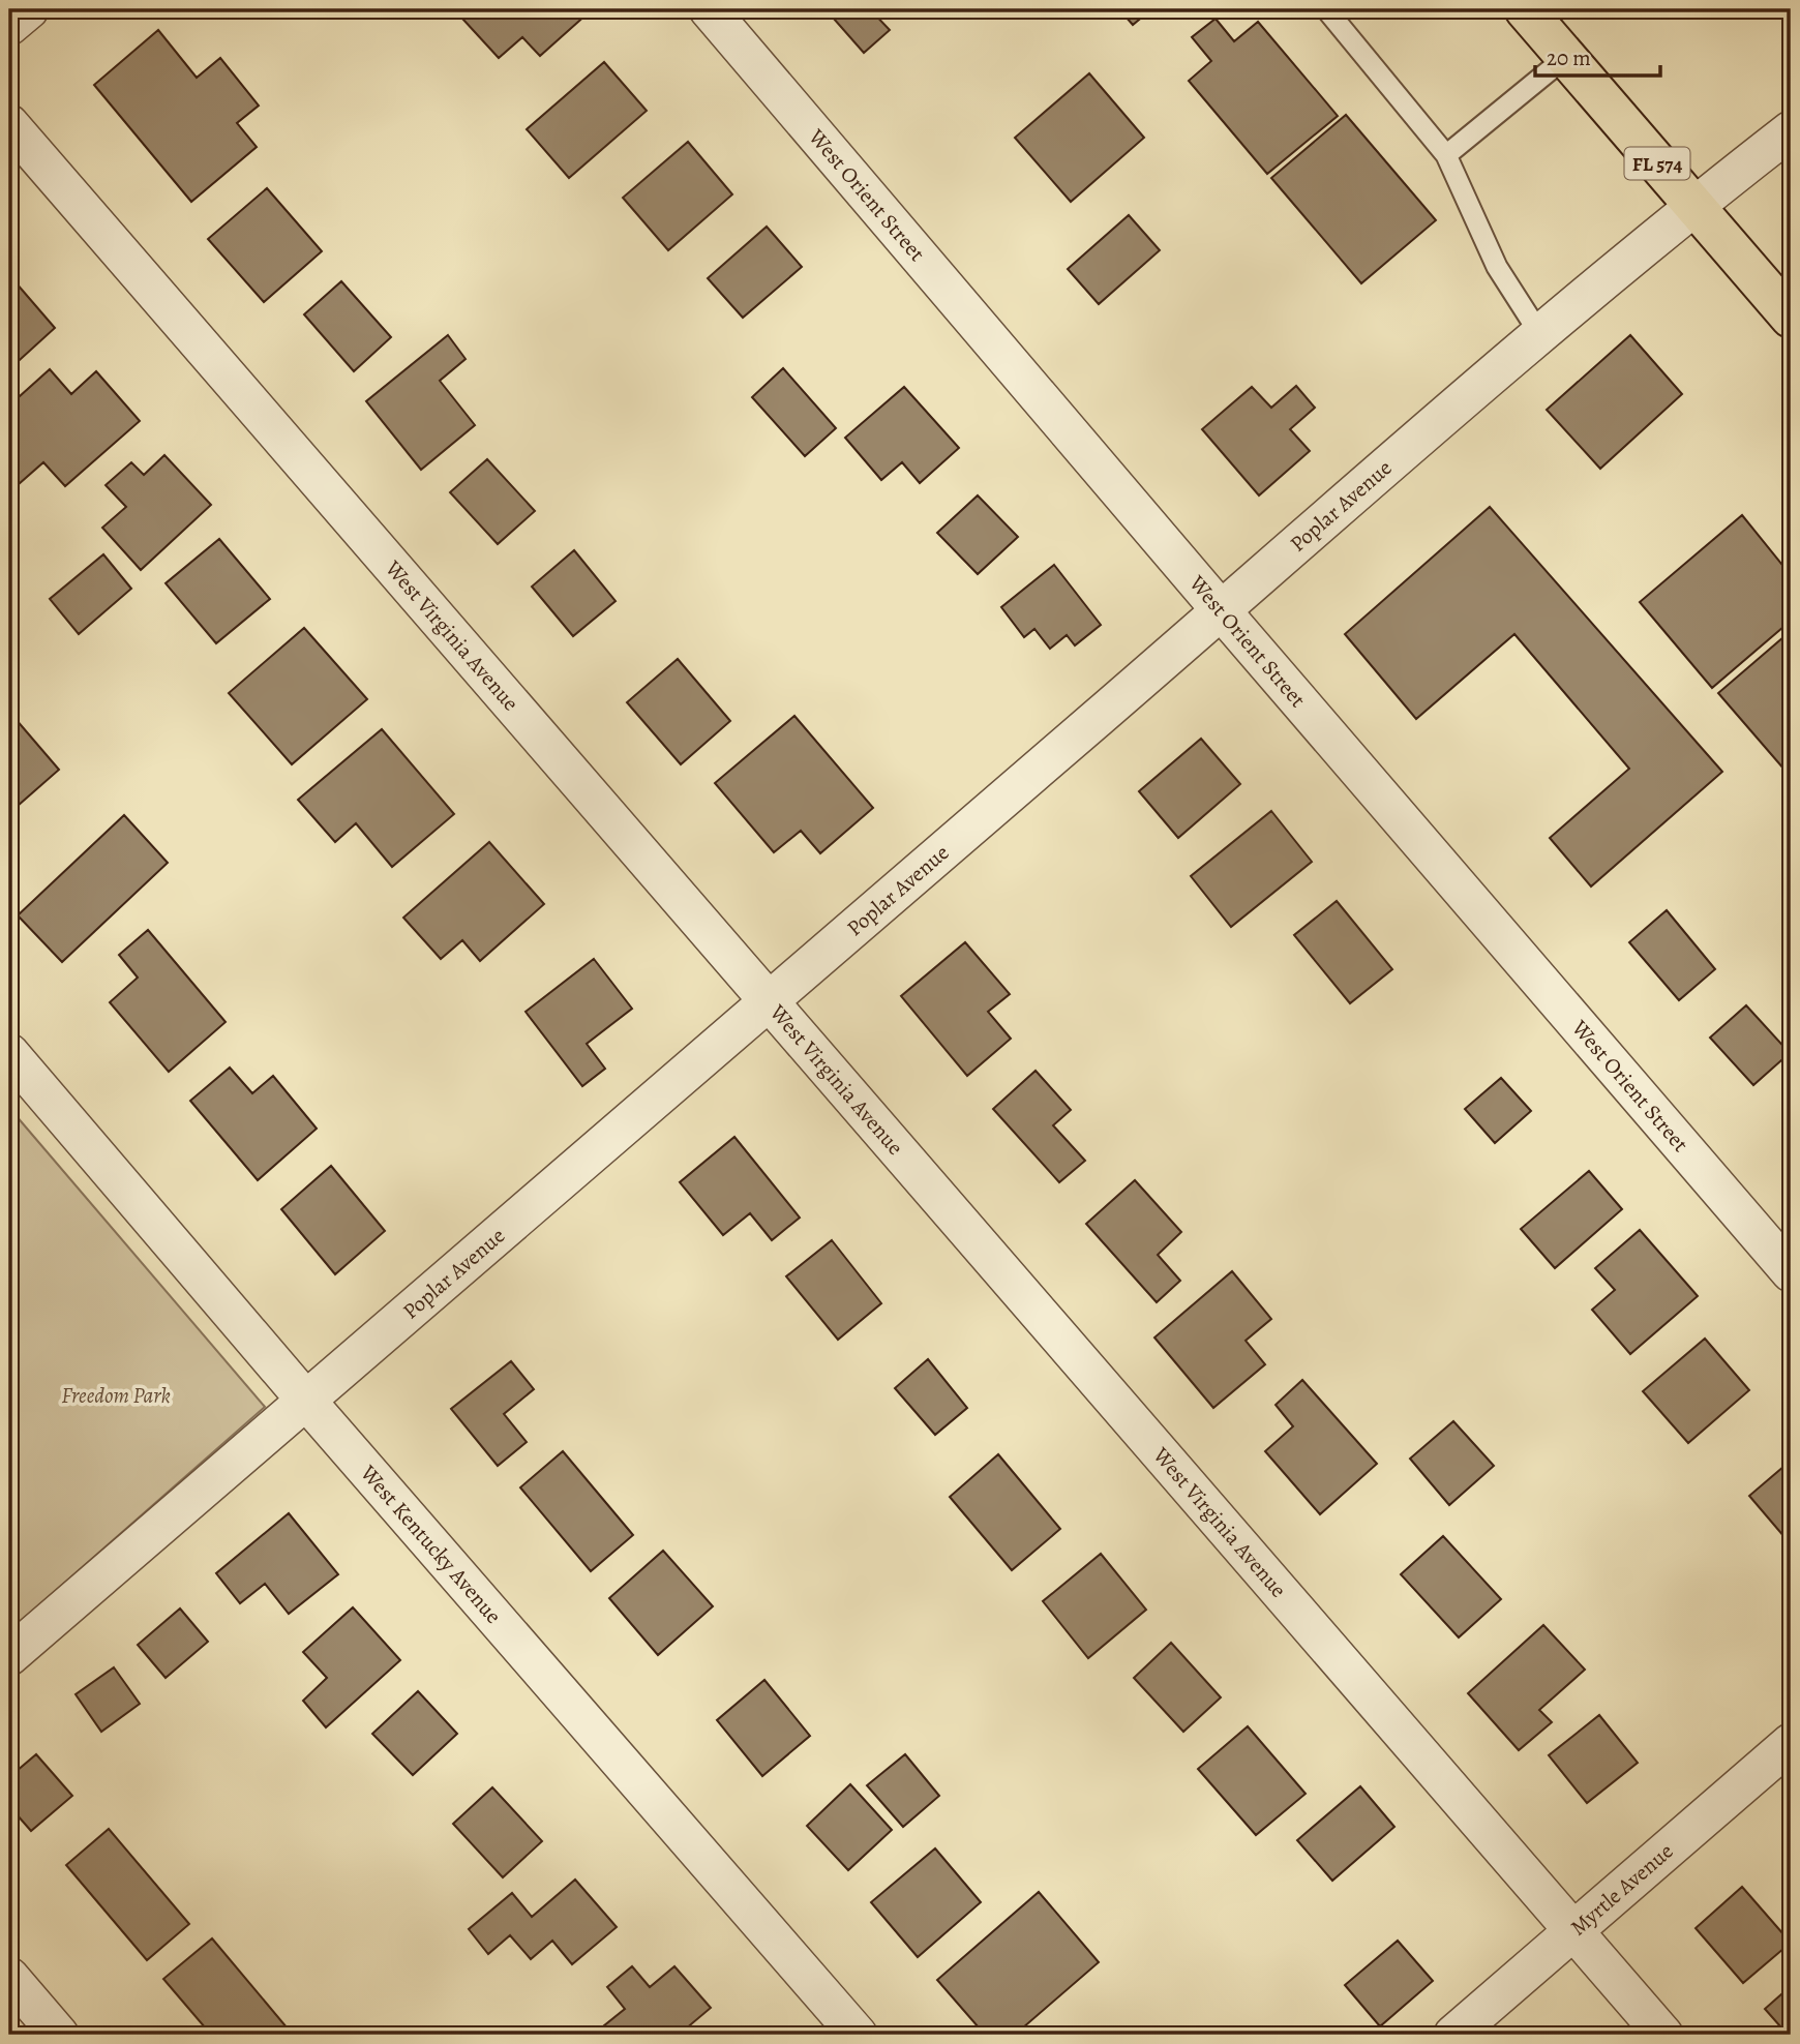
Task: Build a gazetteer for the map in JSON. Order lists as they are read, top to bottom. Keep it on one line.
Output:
{"streets":{"main road":["FL 574"],"street":["West Orient Street","Poplar Avenue","West Virginia Avenue","West Kentucky Avenue","Myrtle Avenue"]},"crossings":[["FL 574","Poplar Avenue"],["West Orient Street","Poplar Avenue"],["Poplar Avenue","West Virginia Avenue"],["Poplar Avenue","West Kentucky Avenue"],["West Virginia Avenue","Myrtle Avenue"]],"parks":["Freedom Park"],"scale_bar":"20 m"}
